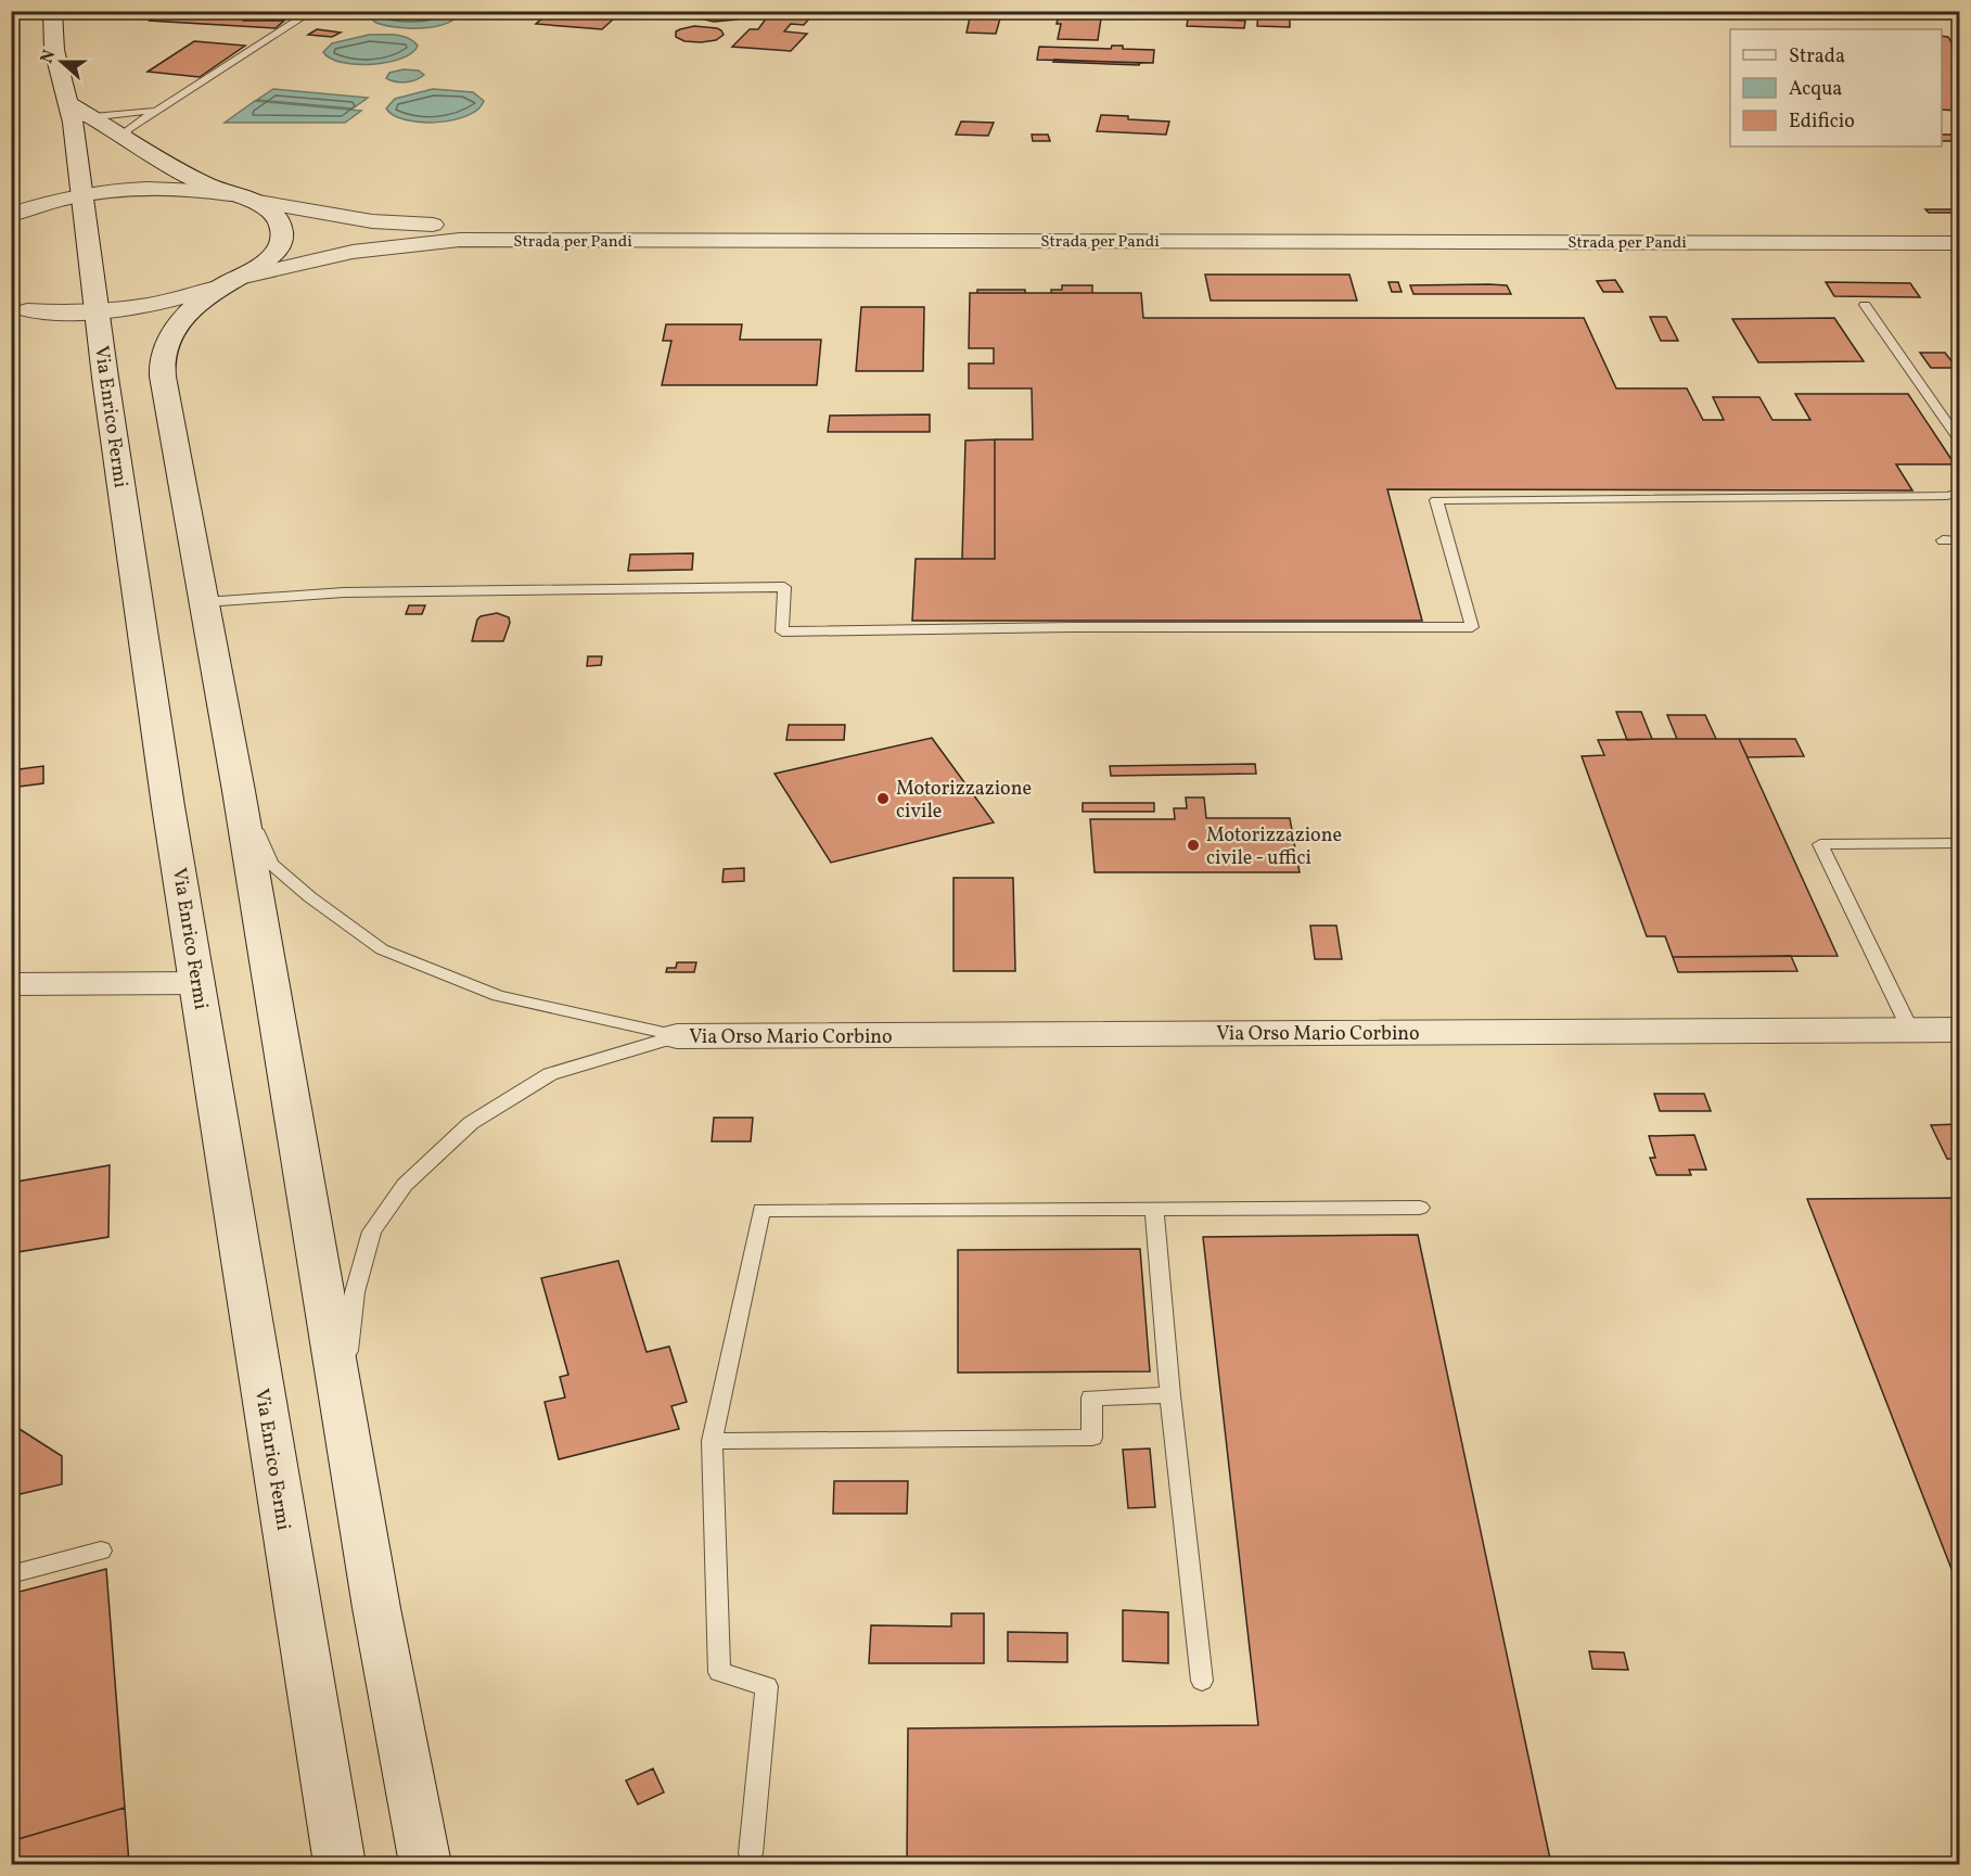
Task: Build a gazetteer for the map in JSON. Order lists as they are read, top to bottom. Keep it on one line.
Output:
{"streets":{"street":["Strada per Pandi","Via Enrico Fermi","Via Orso Mario Corbino"]},"crossings":[["Strada per Pandi","Via Enrico Fermi"]],"places":["Motorizzazione civile","Motorizzazione civile - uffici"],"legend":["Strada","Acqua","Edificio"],"north":"left"}
